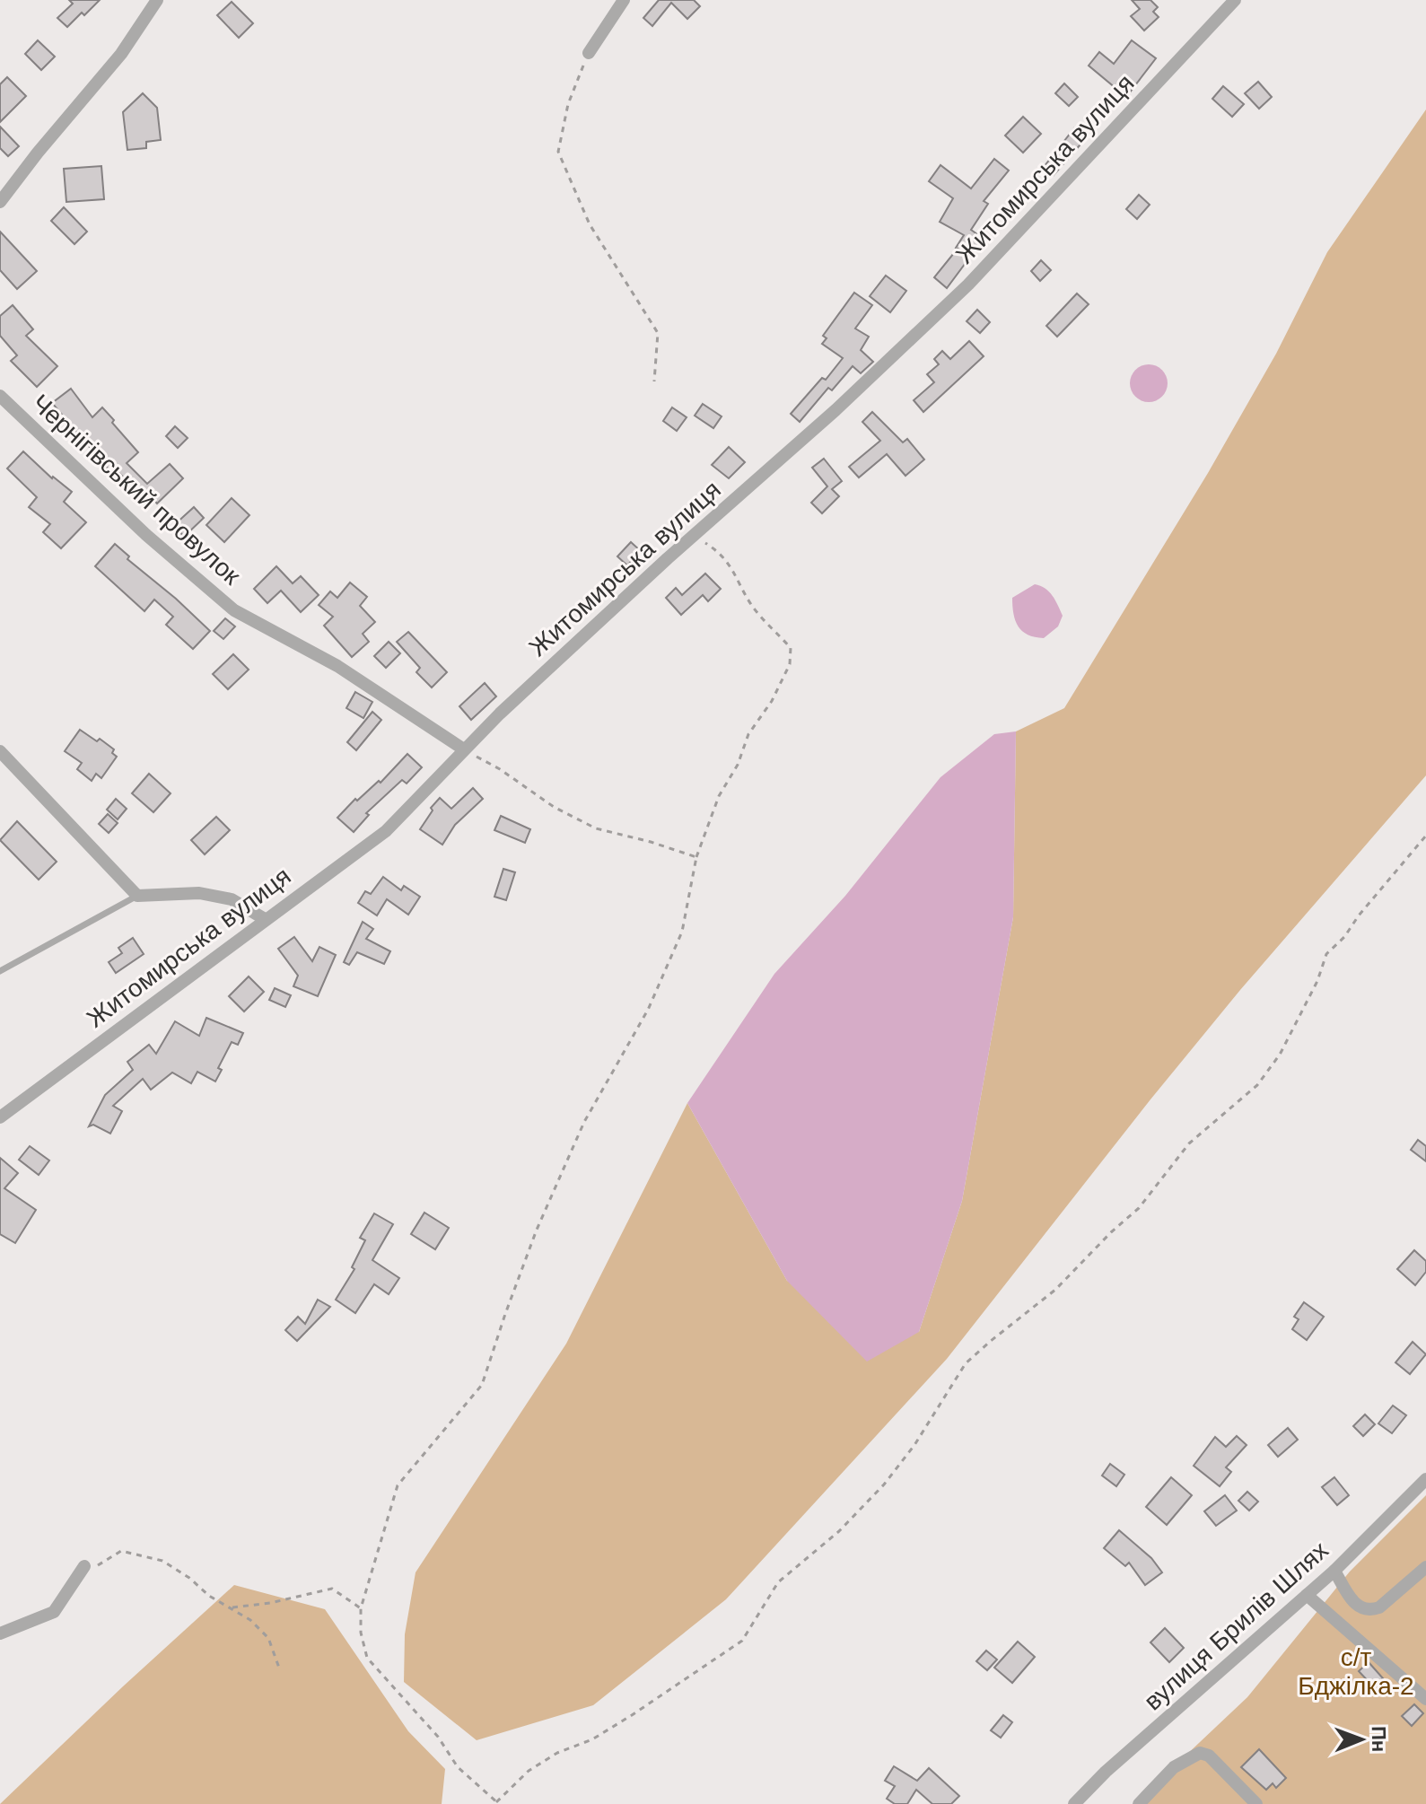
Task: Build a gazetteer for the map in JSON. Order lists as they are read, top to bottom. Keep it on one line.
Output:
{"streets":{"street":["Житомирська вулиця","Чернігівський провулок","вулиця Брилів Шлях"]},"crossings":[["Житомирська вулиця","Чернігівський провулок"]],"parks":["с/т Бджілка-2"],"north":"right"}
